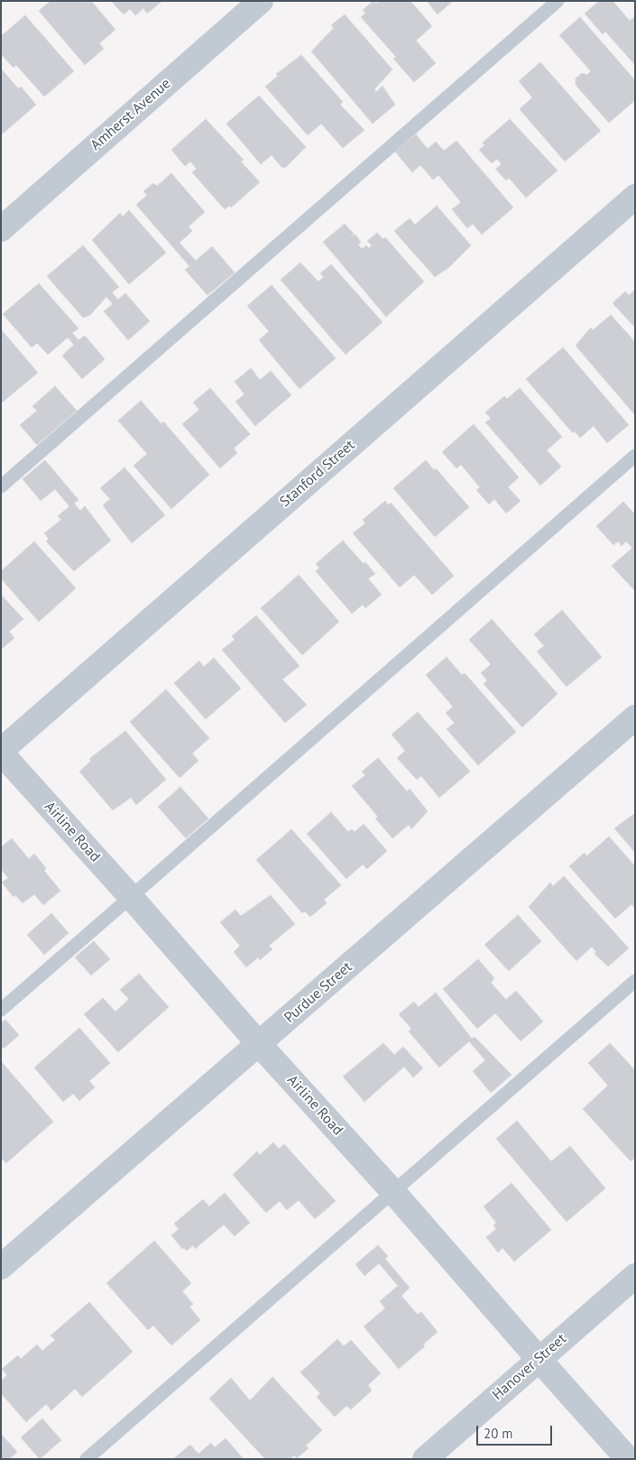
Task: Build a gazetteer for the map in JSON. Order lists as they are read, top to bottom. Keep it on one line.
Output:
{"streets":{"street":["Amherst Avenue","Stanford Street","Airline Road","Purdue Street","Hanover Street"]},"crossings":[["Stanford Street","Airline Road"],["Airline Road","Purdue Street"],["Airline Road","Hanover Street"]],"scale_bar":"20 m"}
